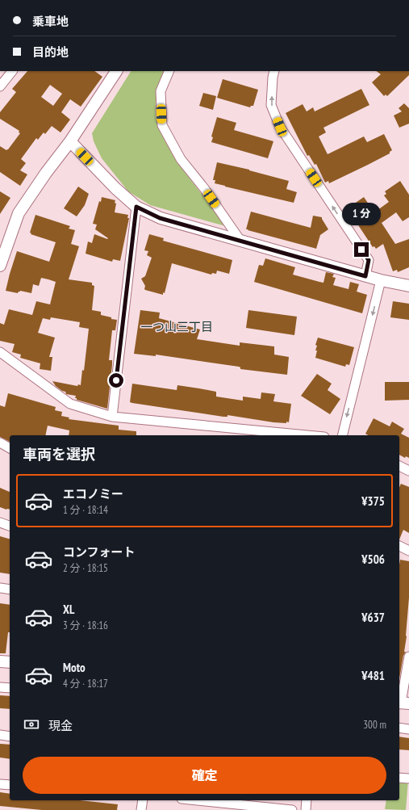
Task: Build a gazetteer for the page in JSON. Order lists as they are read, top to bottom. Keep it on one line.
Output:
{"districts":["一つ山三丁目"],"page":{"banner":["乗車地","目的地"],"bubble":"1 分","heading":"車両を選択","list":[{"name":"エコノミー","note":"1 分 · 18:14","value":"¥375"},{"name":"コンフォート","note":"2 分 · 18:15","value":"¥506"},{"name":"XL","note":"3 分 · 18:16","value":"¥637"},{"name":"Moto","note":"4 分 · 18:17","value":"¥481"}],"pay":["現金","300 m"],"buttons":"確定"}}
